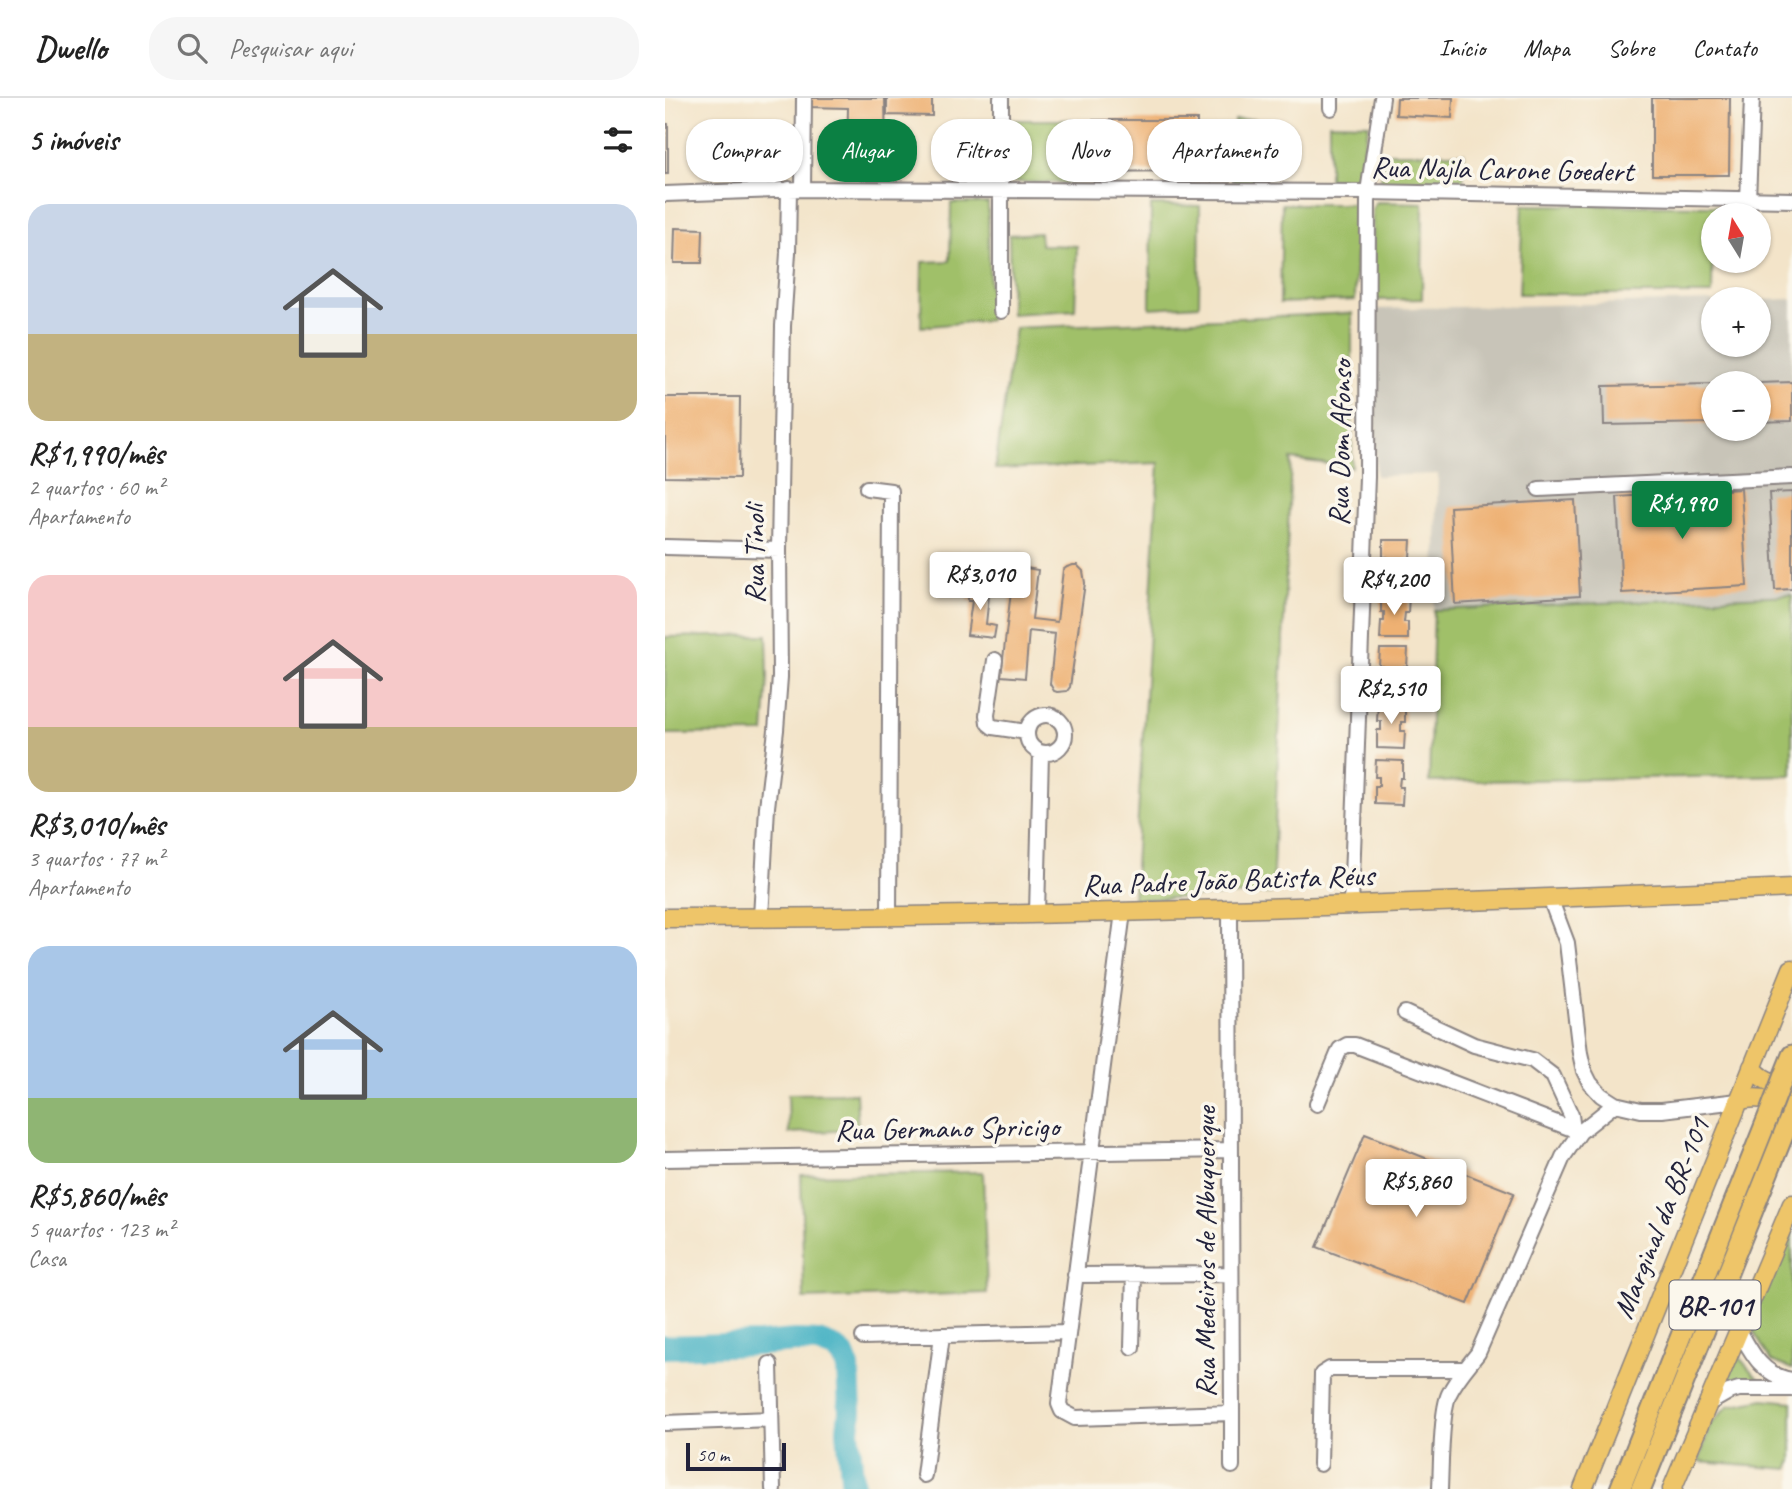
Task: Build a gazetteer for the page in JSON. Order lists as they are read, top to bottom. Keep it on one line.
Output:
{"streets":{"highway":["BR-101"],"main road":["Rua Padre João Batista Réus","Marginal da BR-101"],"street":["Rua Najla Carone Goedert","Rua Dom Afonso","Rua Tínoli","Rua Germano Spricigo","Rua Medeiros de Albuquerque"]},"crossings":[["Rua Najla Carone Goedert","Rua Dom Afonso"],["Rua Najla Carone Goedert","Rua Tínoli"],["Rua Dom Afonso","Rua Padre João Batista Réus"],["Rua Tínoli","Rua Padre João Batista Réus"],["Rua Padre João Batista Réus","Rua Medeiros de Albuquerque"],["Rua Germano Spricigo","Rua Medeiros de Albuquerque"]],"scale_bar":"50 m","north":"top","page":{"header":"Dwello","search":"Pesquisar aqui","nav":["Início","Mapa","Sobre","Contato"],"heading":"5 imóveis","chip":["Comprar","Alugar","Filtros","Novo","Apartamento"],"list":[{"name":"R$1,990/mês","note":"2 quartos · 60 m² · Apartamento"},{"name":"R$3,010/mês","note":"3 quartos · 77 m² · Apartamento"},{"name":"R$5,860/mês","note":"5 quartos · 123 m² · Casa"}],"map_buttons":["+","−"],"price":["R$1,990","R$3,010","R$4,200","R$2,510","R$5,860"],"scale":"50 m"}}
